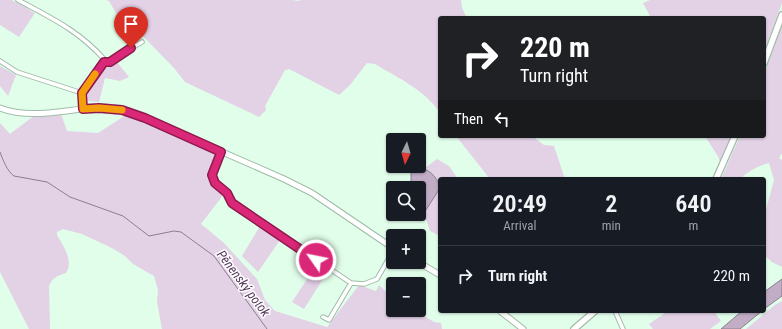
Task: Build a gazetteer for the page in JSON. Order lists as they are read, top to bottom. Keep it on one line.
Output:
{"water":["Pěnenský potok"],"north":"bottom","page":{"turn":["220 m","Turn right"],"then":"Then","map_buttons":["+","−"],"eta":["20:49","Arrival","2","min","640","m"],"list":[{"name":"Turn right","value":"220 m"}]}}
